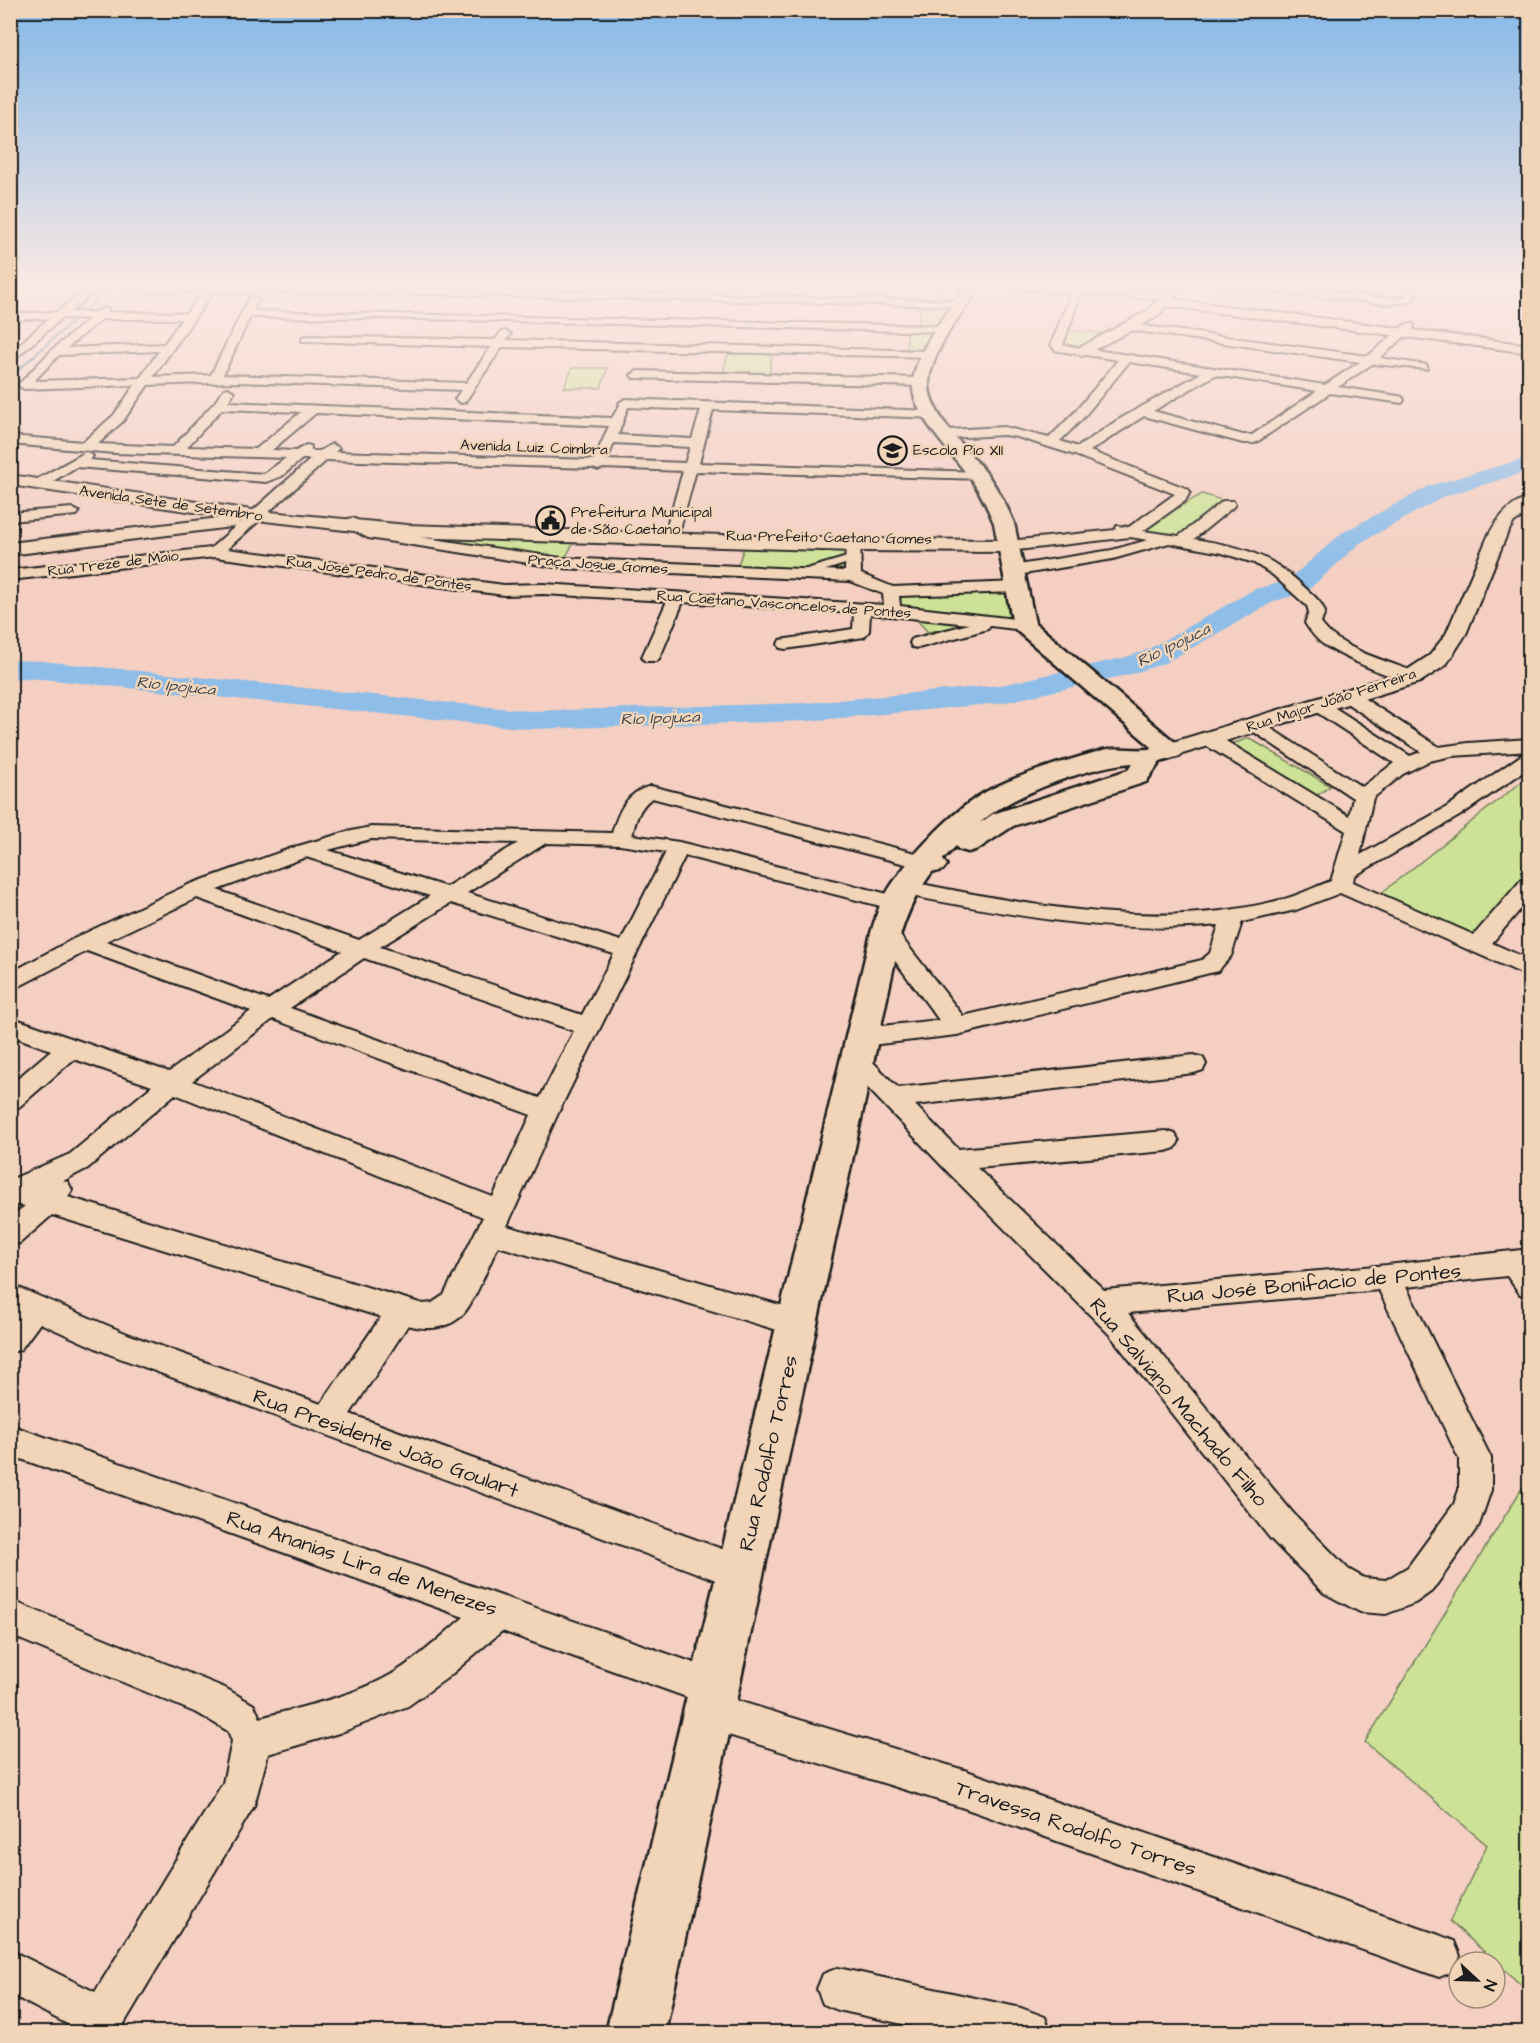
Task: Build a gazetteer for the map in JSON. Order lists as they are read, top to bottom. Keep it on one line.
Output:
{"streets":{"main road":["Rua Major João Ferreira","Rua Rodolfo Torres"],"street":["Avenida Luiz Coimbra","Avenida Sete de Setembro","Rua Prefeito Caetano Gomes","Rua Treze de Maio","Praça Josue Gomes","Rua José Pedro de Pontes","Rua Caetano Vasconcelos de Pontes","Rua José Bonifacio de Pontes","Rua Salviano Machado Filho","Rua Presidente João Goulart","Rua Ananias Lira de Menezes","Travessa Rodolfo Torres"]},"crossings":[["Avenida Sete de Setembro","Rua Prefeito Caetano Gomes"],["Rua Prefeito Caetano Gomes","Praça Josue Gomes"],["Rua Treze de Maio","Rua José Pedro de Pontes"],["Rua José Pedro de Pontes","Rua Caetano Vasconcelos de Pontes"],["Rua Major João Ferreira","Rua Rodolfo Torres"],["Rua José Bonifacio de Pontes","Rua Salviano Machado Filho"],["Rua Salviano Machado Filho","Rua Rodolfo Torres"],["Rua Presidente João Goulart","Rua Rodolfo Torres"],["Rua Rodolfo Torres","Rua Ananias Lira de Menezes"],["Rua Rodolfo Torres","Travessa Rodolfo Torres"],["Rua Ananias Lira de Menezes","Travessa Rodolfo Torres"]],"water":["Rio Ipojuca"],"places":{"school or university":["Escola Pio XII"],"public building":["Prefeitura Municipal de São Caetano"]},"north":"right"}
